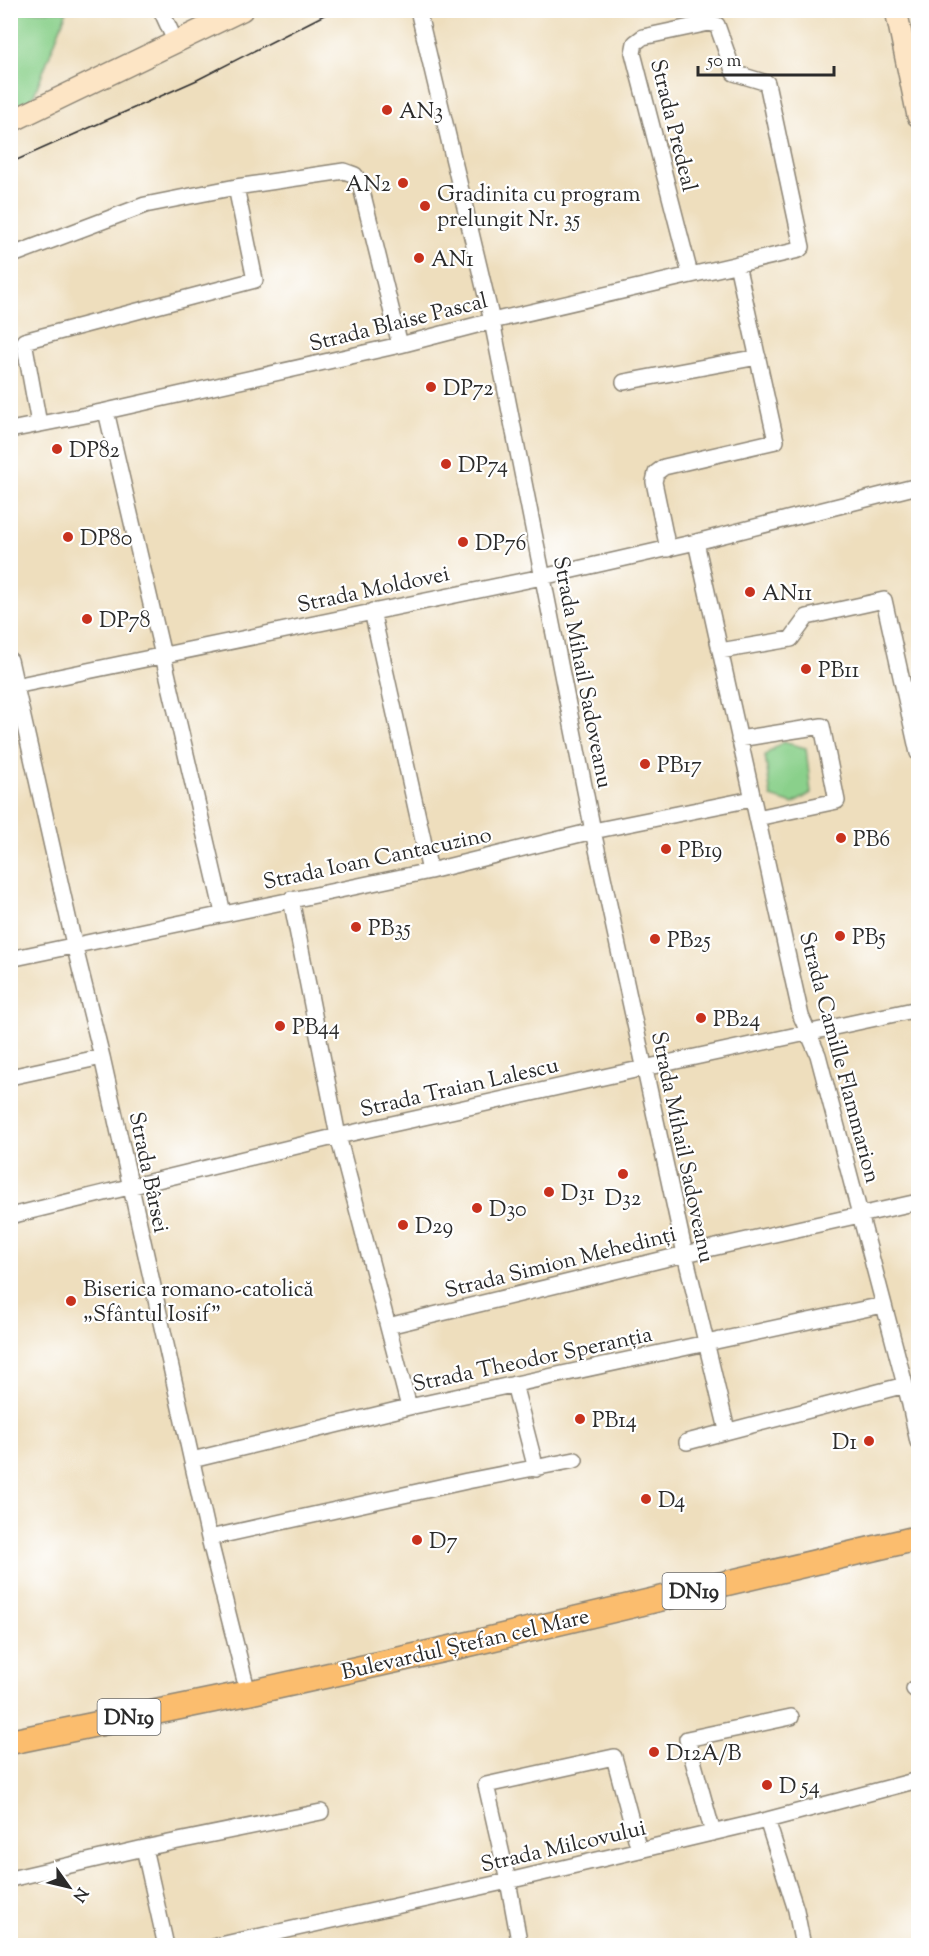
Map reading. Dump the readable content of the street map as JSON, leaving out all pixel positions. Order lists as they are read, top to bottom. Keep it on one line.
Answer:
{"streets":{"main road":["DN19","Bulevardul Ștefan cel Mare"],"street":["Strada Predeal","Strada Blaise Pascal","Strada Moldovei","Strada Mihail Sadoveanu","Strada Ioan Cantacuzino","Strada Camille Flammarion","Strada Traian Lalescu","Strada Bârsei","Strada Simion Mehedinți","Strada Theodor Speranția","Strada Milcovului"]},"crossings":[["Strada Predeal","Strada Blaise Pascal"],["Strada Blaise Pascal","Strada Mihail Sadoveanu"],["Strada Moldovei","Strada Mihail Sadoveanu"],["Strada Moldovei","Strada Camille Flammarion"],["Strada Moldovei","Strada Bârsei"],["Strada Mihail Sadoveanu","Strada Ioan Cantacuzino"],["Strada Mihail Sadoveanu","Strada Traian Lalescu"],["Strada Mihail Sadoveanu","Strada Simion Mehedinți"],["Strada Mihail Sadoveanu","Strada Theodor Speranția"],["Strada Ioan Cantacuzino","Strada Camille Flammarion"],["Strada Ioan Cantacuzino","Strada Bârsei"],["Strada Camille Flammarion","Strada Traian Lalescu"],["Strada Camille Flammarion","Strada Simion Mehedinți"],["Strada Camille Flammarion","Strada Theodor Speranția"],["Strada Traian Lalescu","Strada Bârsei"],["Strada Bârsei","Strada Theodor Speranția"],["Strada Bârsei","Bulevardul Ștefan cel Mare"]],"places":["AN3","AN2","Gradinita cu program prelungit Nr. 35","AN1","DP72","DP82","DP74","DP80","DP76","AN11","DP78","PB11","PB17","PB6","PB19","PB35","PB5","PB25","PB24","PB44","D32","D31","D30","D29","Biserica romano-catolică „Sfântul Iosif”","PB14","D1","D4","D7","D12A/B","D 54"],"scale_bar":"50 m","north":"bottom right"}
